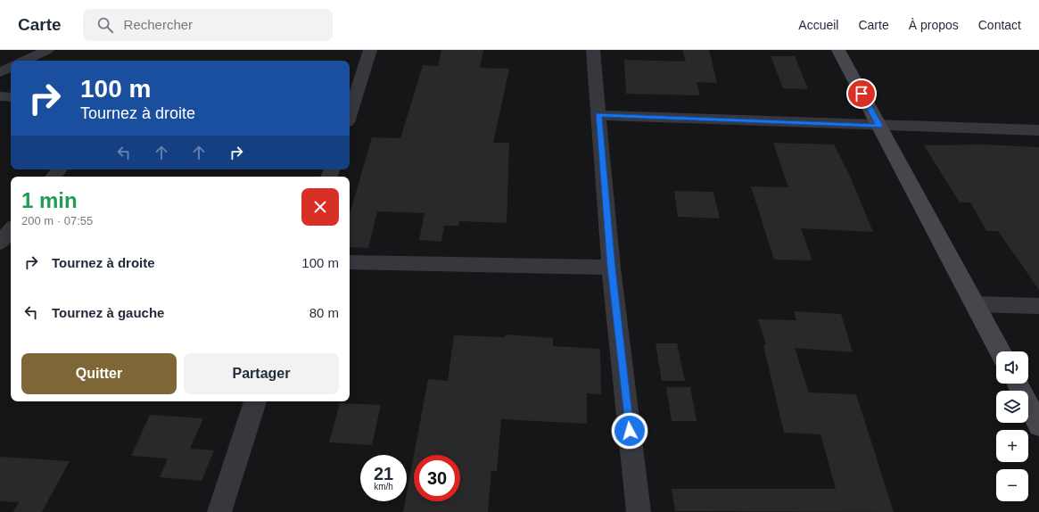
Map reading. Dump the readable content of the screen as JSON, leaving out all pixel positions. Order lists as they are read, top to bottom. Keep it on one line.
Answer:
{"page":{"header":"Carte","search":"Rechercher","nav":["Accueil","Carte","À propos","Contact"],"turn":["100 m","Tournez à droite"],"heading":["1 min","200 m · 07:55"],"list":[{"name":"Tournez à droite","value":"100 m"},{"name":"Tournez à gauche","value":"80 m"}],"buttons":["Quitter","Partager"],"map_buttons":["+","−"],"speed":"21 km/h","limit":"30"}}
